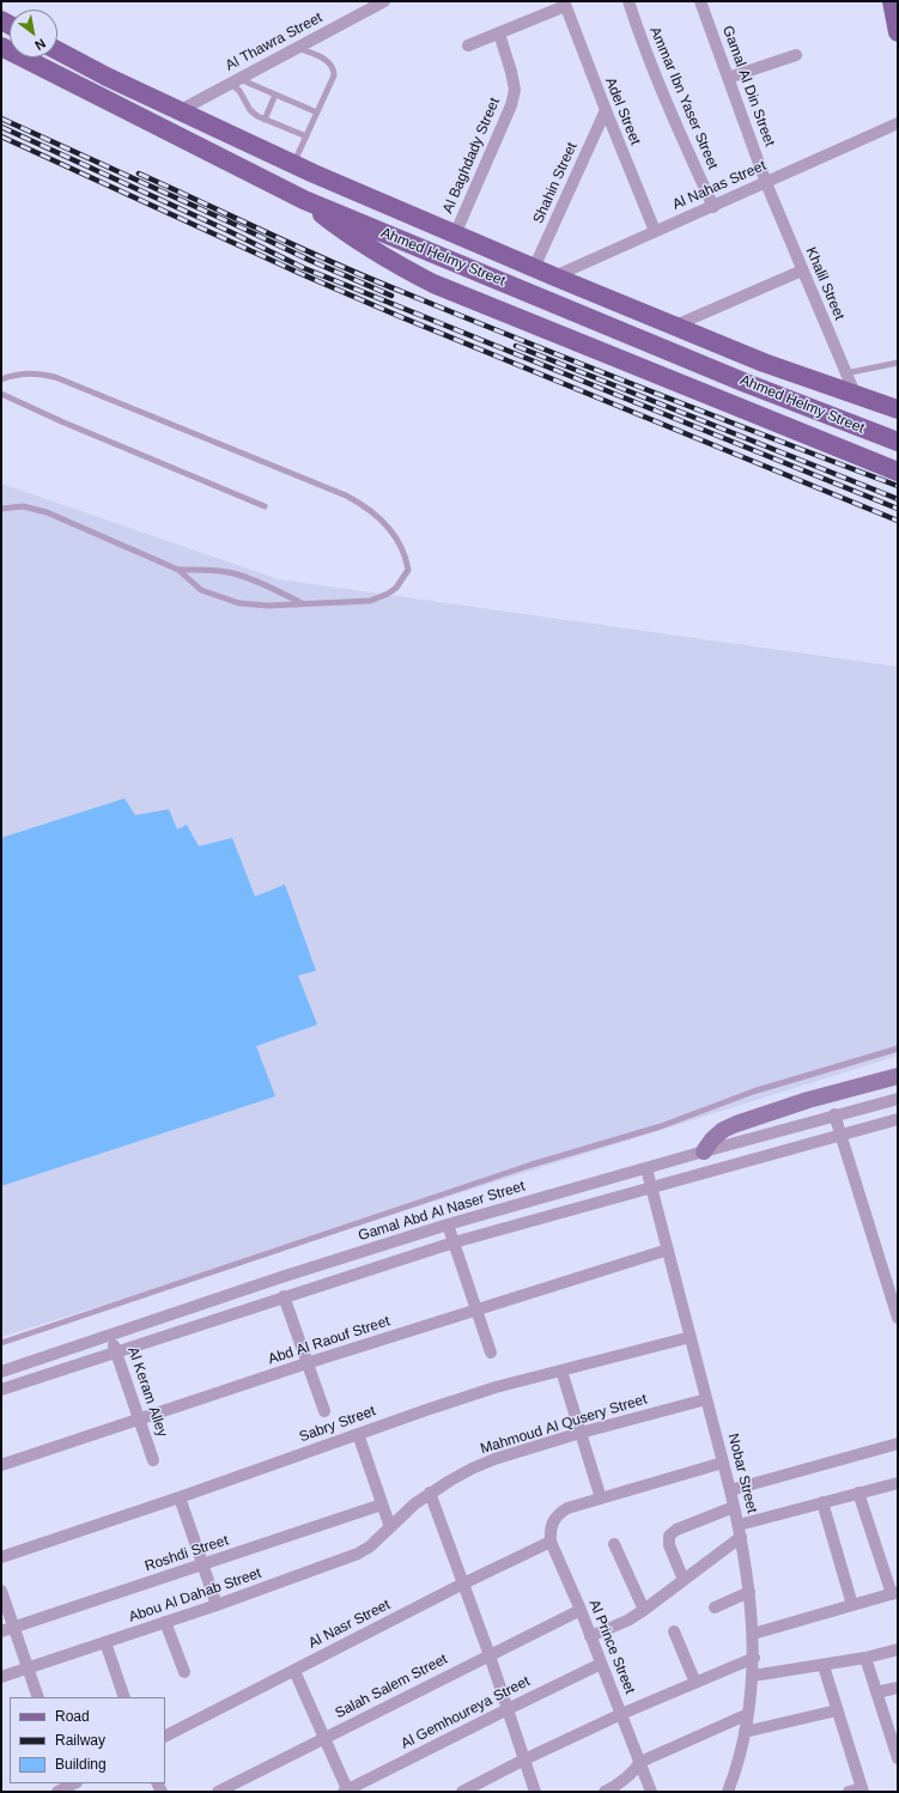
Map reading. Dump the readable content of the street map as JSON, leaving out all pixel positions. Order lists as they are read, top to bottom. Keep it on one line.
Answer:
{"streets":{"main road":["Ahmed Helmy Street"],"street":["Al Thawra Street","Gamal Al Din Street","Ammar Ibn Yaser Street","Adel Street","Al Baghdady Street","Shahin Street","Al Nahas Street","Khalil Street","Gamal Abd Al Naser Street","Abd Al Raouf Street","Al Keram Alley","Sabry Street","Mahmoud Al Qusery Street","Nobar Street","Roshdi Street","Abou Al Dahab Street","Al Nasr Street","Al Prince Street","Salah Salem Street","Al Gemhoureya Street"]},"crossings":[["Al Thawra Street","Ahmed Helmy Street"],["Gamal Al Din Street","Al Nahas Street"],["Gamal Al Din Street","Khalil Street"],["Ammar Ibn Yaser Street","Al Nahas Street"],["Adel Street","Shahin Street"],["Adel Street","Al Nahas Street"],["Al Baghdady Street","Ahmed Helmy Street"],["Shahin Street","Ahmed Helmy Street"],["Al Nahas Street","Ahmed Helmy Street"],["Al Nahas Street","Khalil Street"],["Ahmed Helmy Street","Khalil Street"],["Gamal Abd Al Naser Street","Al Keram Alley"],["Gamal Abd Al Naser Street","Nobar Street"],["Abd Al Raouf Street","Al Keram Alley"],["Abd Al Raouf Street","Nobar Street"],["Sabry Street","Nobar Street"],["Mahmoud Al Qusery Street","Nobar Street"],["Mahmoud Al Qusery Street","Abou Al Dahab Street"],["Al Nasr Street","Al Prince Street"],["Al Prince Street","Salah Salem Street"],["Al Prince Street","Al Gemhoureya Street"]],"legend":["Road","Railway","Building"],"north":"bottom right"}
